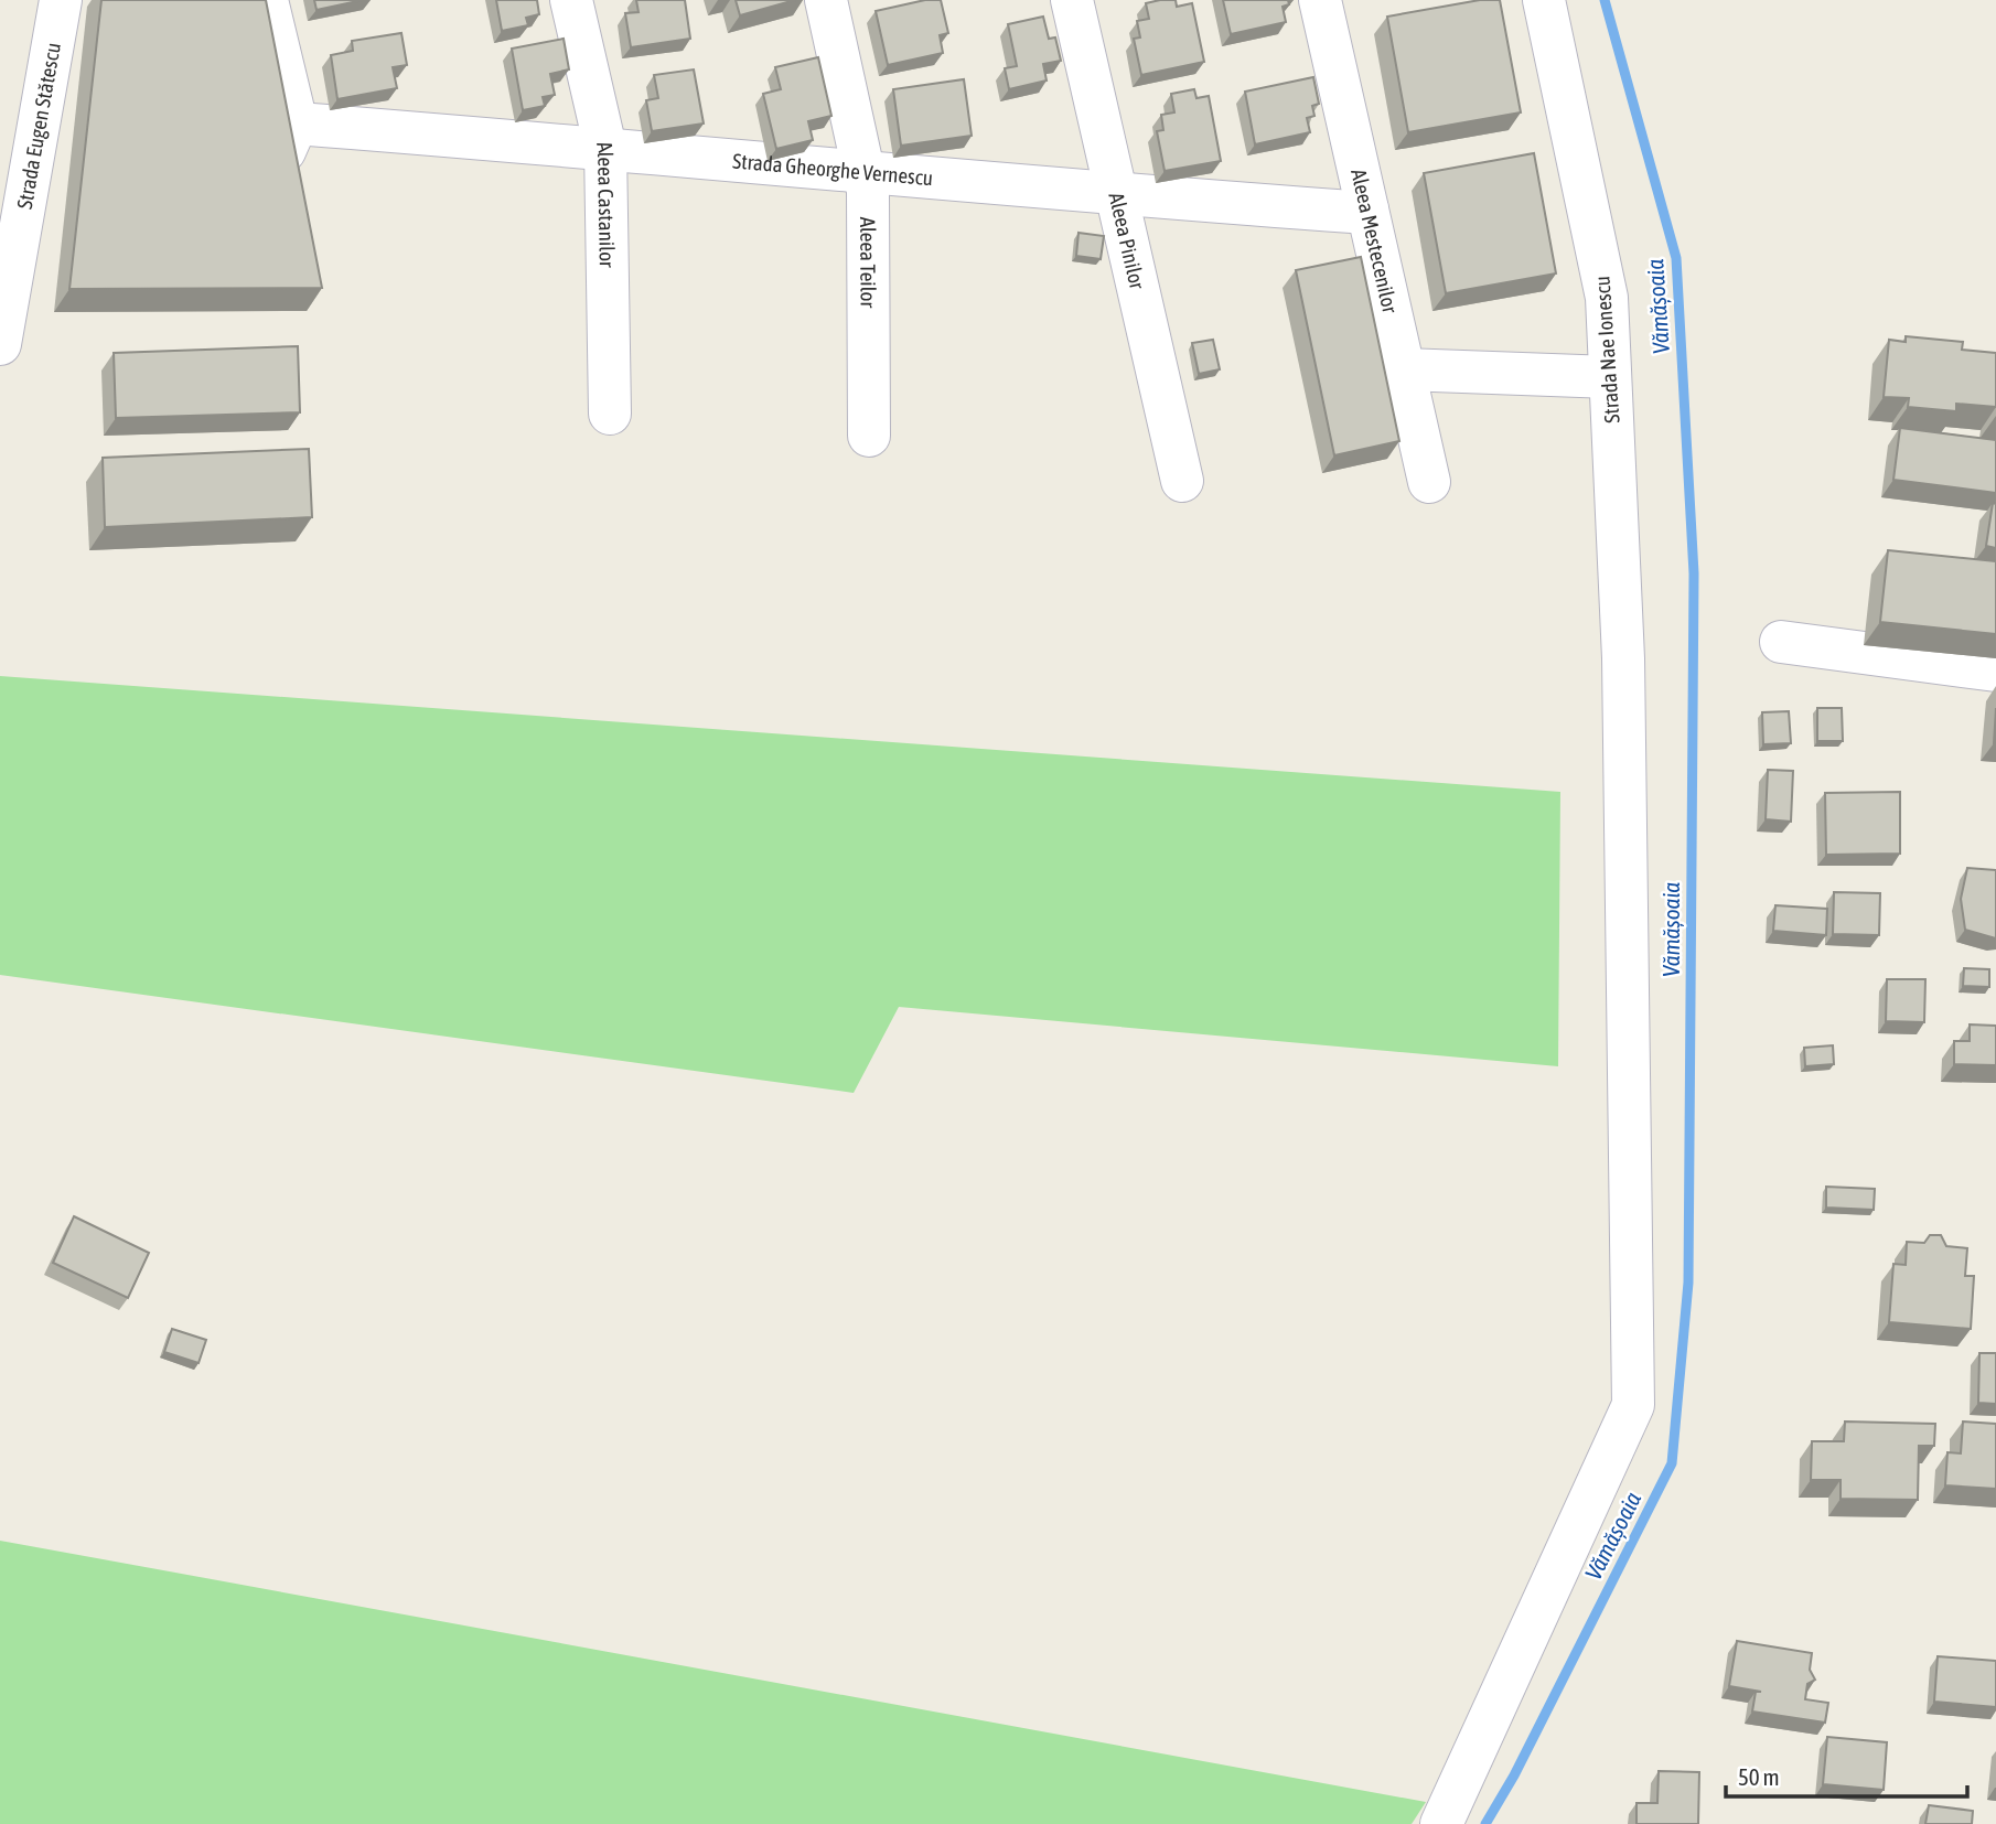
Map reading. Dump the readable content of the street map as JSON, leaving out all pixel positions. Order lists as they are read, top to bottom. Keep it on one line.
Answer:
{"streets":{"street":["Strada Eugen Stătescu","Strada Gheorghe Vernescu","Aleea Castanilor","Aleea Pinilor","Aleea Mestecenilor","Aleea Teilor","Strada Nae Ionescu"]},"crossings":[["Strada Gheorghe Vernescu","Aleea Castanilor"],["Strada Gheorghe Vernescu","Aleea Pinilor"],["Strada Gheorghe Vernescu","Aleea Mestecenilor"],["Strada Gheorghe Vernescu","Aleea Teilor"]],"water":["Vămășoaia"],"scale_bar":"50 m"}
